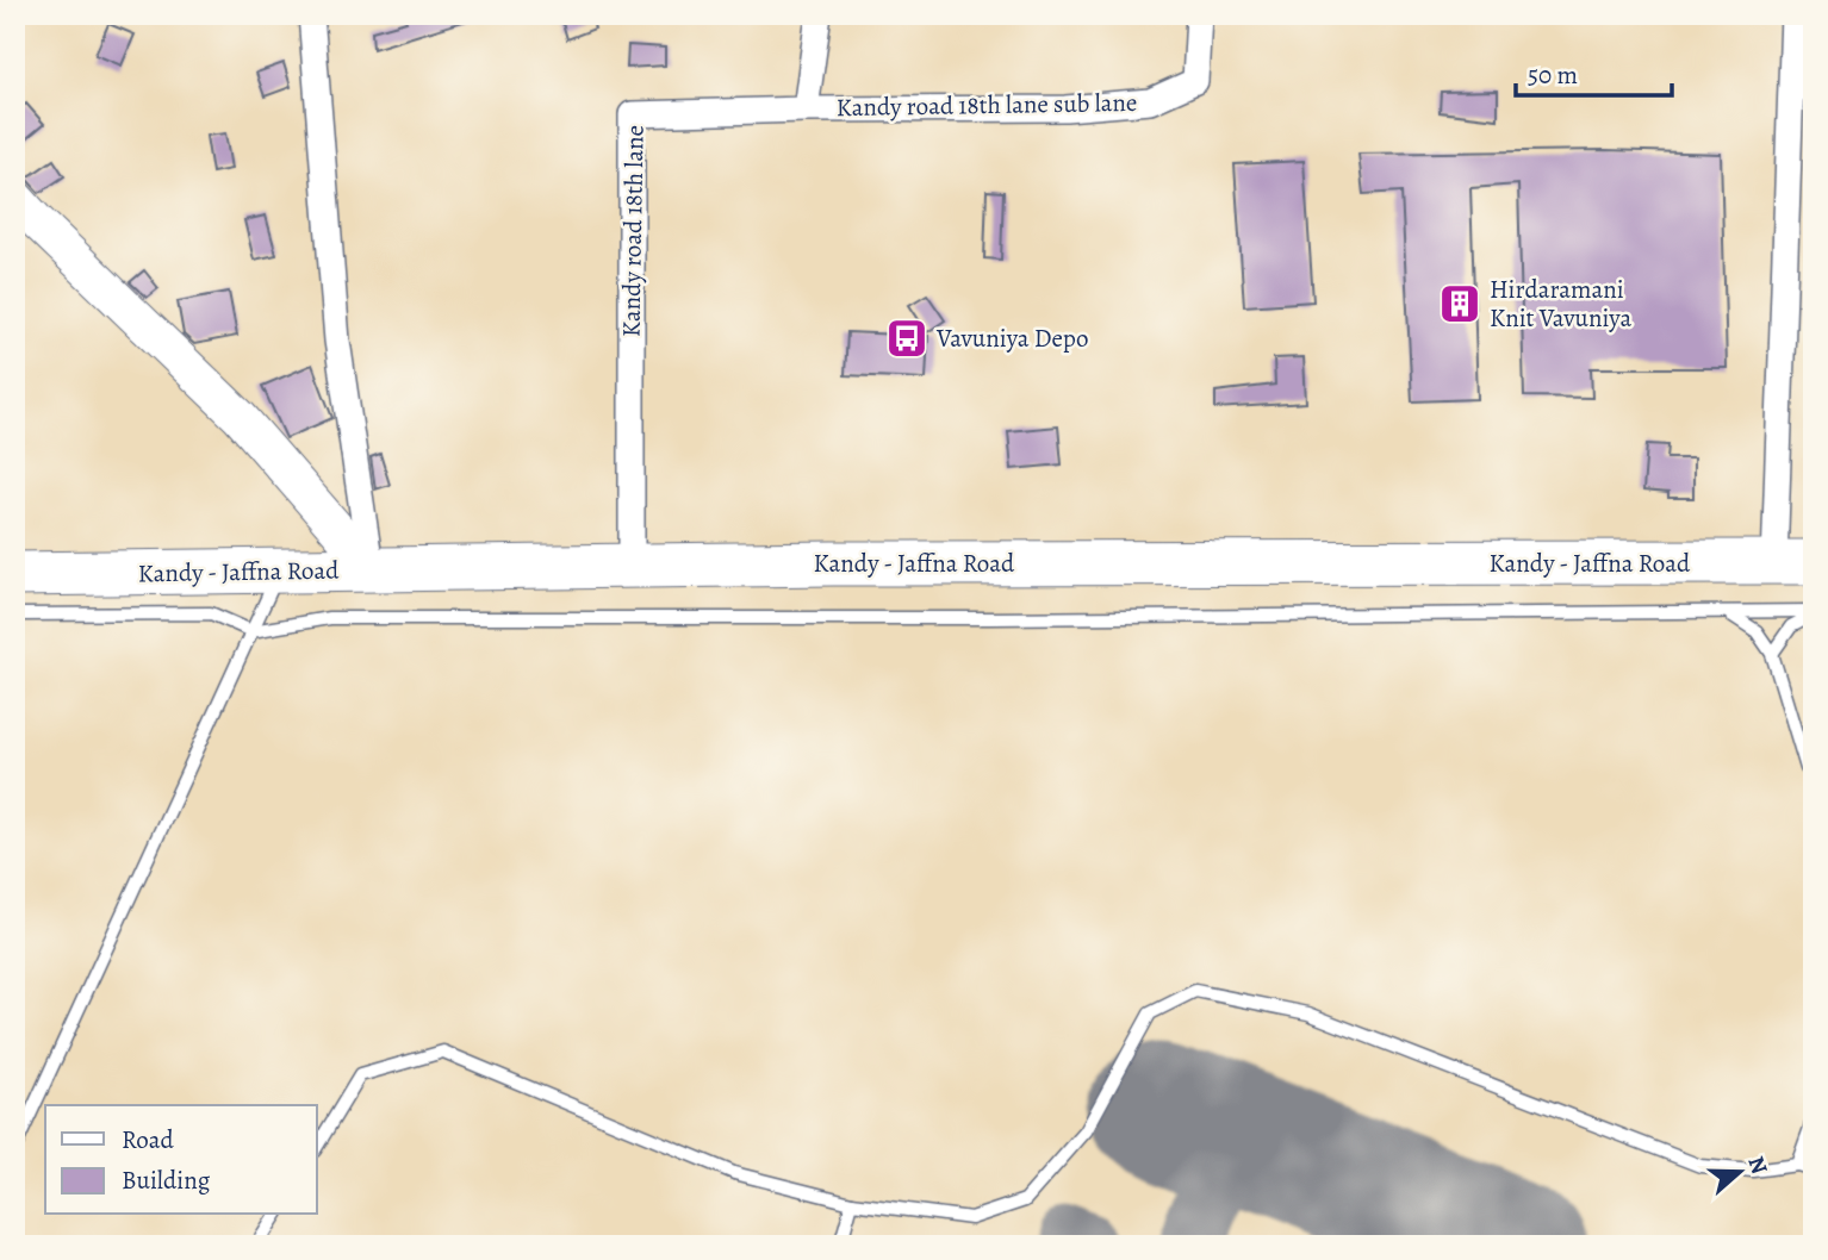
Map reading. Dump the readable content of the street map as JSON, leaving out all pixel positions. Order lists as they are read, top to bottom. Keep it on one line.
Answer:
{"streets":{"highway":["Kandy - Jaffna Road"],"street":["Kandy road 18th lane sub lane","Kandy road 18th lane"]},"crossings":[["Kandy road 18th lane sub lane","Kandy road 18th lane"],["Kandy road 18th lane","Kandy - Jaffna Road"]],"places":{"building":["Hirdaramani Knit Vavuniya"],"bus stop":["Vavuniya Depo"]},"legend":["Road","Building"],"scale_bar":"50 m","north":"right"}
